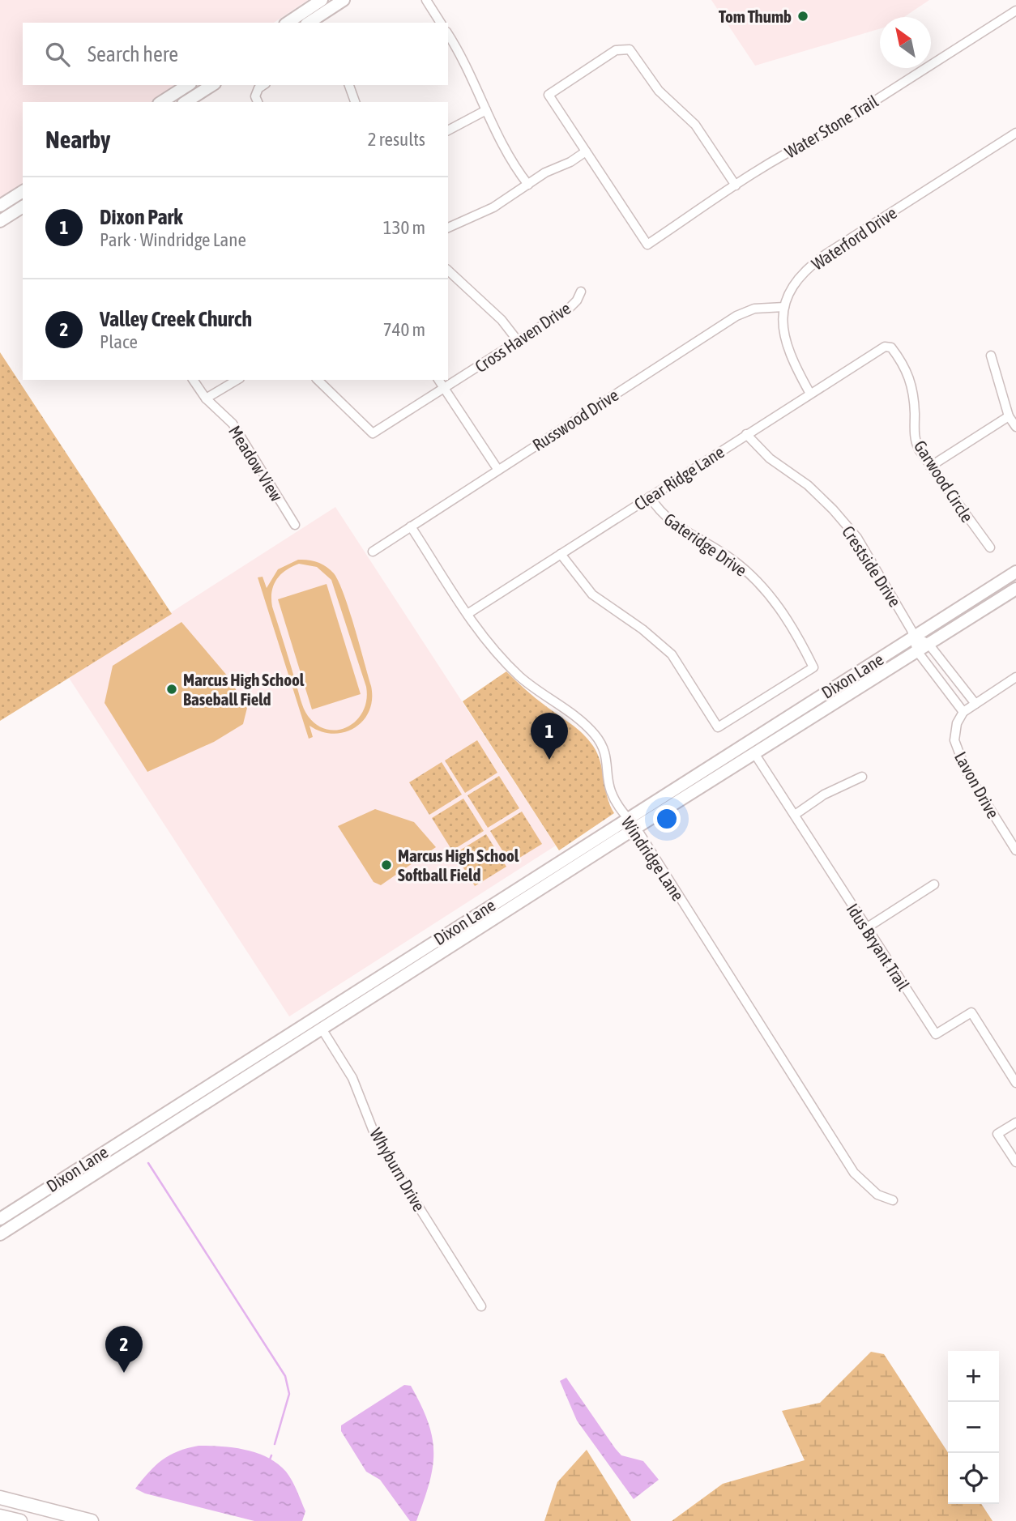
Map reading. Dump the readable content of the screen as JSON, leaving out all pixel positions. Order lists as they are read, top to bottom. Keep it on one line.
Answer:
{"streets":{"main road":["Dixon Lane"],"street":["Water Stone Trail","Waterford Drive","Cross Haven Drive","Russwood Drive","Meadow View","Clear Ridge Lane","Garwood Circle","Gateridge Drive","Crestside Drive","Lavon Drive","Windridge Lane","Idus Bryant Trail","Whyburn Drive"]},"crossings":[["Waterford Drive","Russwood Drive"],["Waterford Drive","Clear Ridge Lane"],["Russwood Drive","Windridge Lane"],["Clear Ridge Lane","Garwood Circle"],["Clear Ridge Lane","Gateridge Drive"],["Clear Ridge Lane","Crestside Drive"],["Clear Ridge Lane","Windridge Lane"],["Crestside Drive","Dixon Lane"],["Dixon Lane","Windridge Lane"],["Dixon Lane","Idus Bryant Trail"],["Dixon Lane","Whyburn Drive"]],"places":["Tom Thumb","Marcus High School Baseball Field","Marcus High School Softball Field"],"north":"top left","page":{"search":"Search here","heading":["Nearby","2 results"],"list":[{"mark":"1","name":"Dixon Park","note":"Park · Windridge Lane","value":"130 m"},{"mark":"2","name":"Valley Creek Church","note":"Place","value":"740 m"}],"pins":["1","2"],"map_buttons":["+","−"]}}
